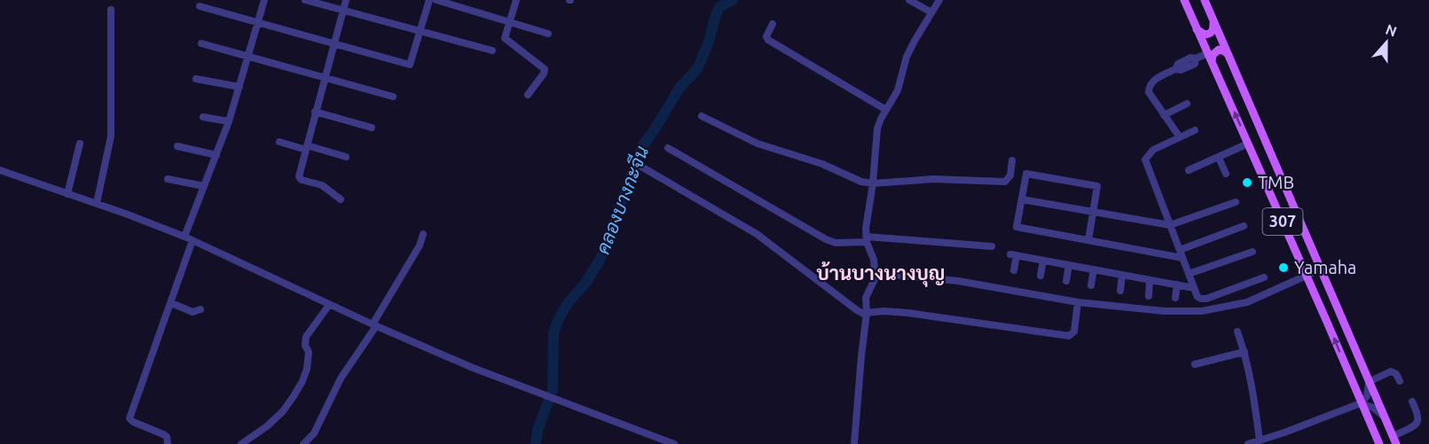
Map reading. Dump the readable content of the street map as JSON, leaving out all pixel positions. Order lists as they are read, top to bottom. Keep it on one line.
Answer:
{"streets":{"main road":["307"]},"districts":["บ้านบางนางบุญ"],"water":["คลองบางกะจีน"],"places":["TMB","Yamaha"],"north":"top"}
